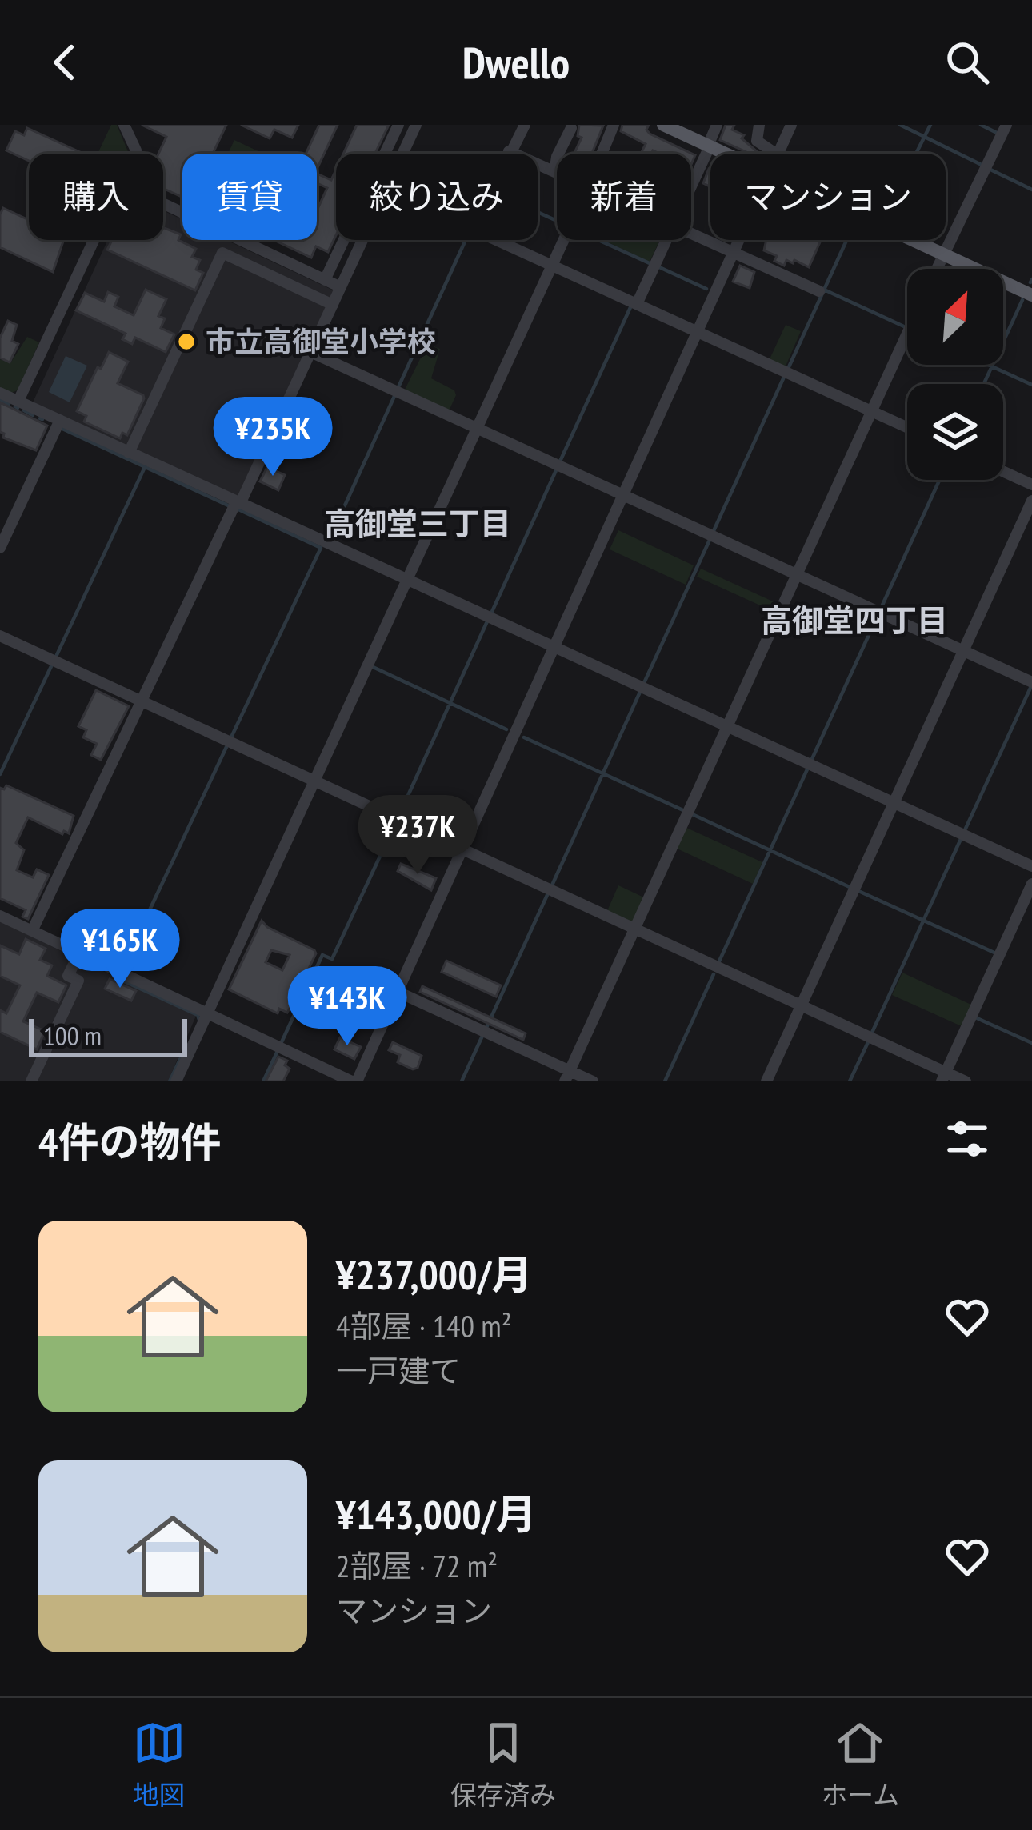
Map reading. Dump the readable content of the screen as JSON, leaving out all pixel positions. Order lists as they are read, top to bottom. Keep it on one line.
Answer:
{"districts":["高御堂三丁目","高御堂四丁目"],"places":["市立高御堂小学校"],"scale_bar":"100 m","north":"top right","page":{"header":"Dwello","chip":["購入","賃貸","絞り込み","新着","マンション"],"price":["¥235K","¥237K","¥165K","¥143K"],"scale":"100 m","heading":"4件の物件","list":[{"name":"¥237,000/月","note":"4部屋 · 140 m² · 一戸建て"},{"name":"¥143,000/月","note":"2部屋 · 72 m² · マンション"}],"tabs":["地図","保存済み","ホーム"]}}
